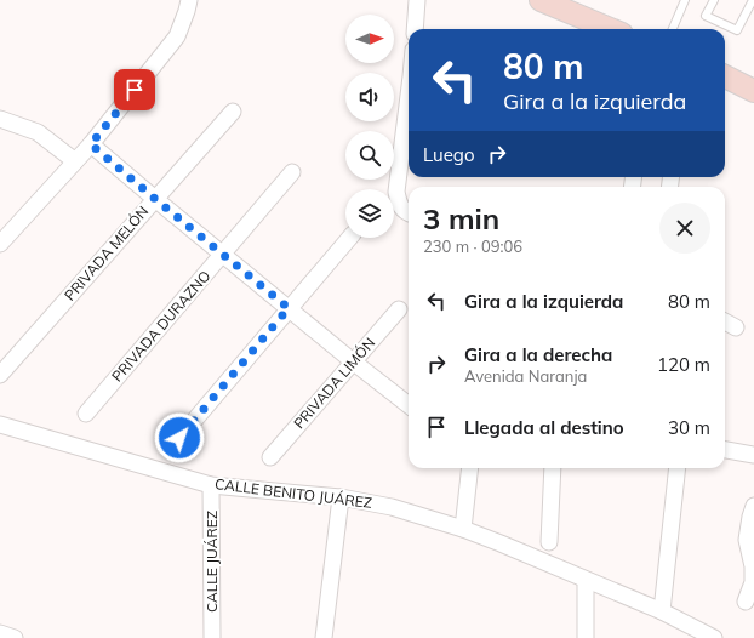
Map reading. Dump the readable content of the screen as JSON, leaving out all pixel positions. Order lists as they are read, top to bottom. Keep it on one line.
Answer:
{"streets":{"street":["PRIVADA MELÓN","PRIVADA DURAZNO","PRIVADA LIMÓN","CALLE BENITO JUÁREZ","CALLE JUÁREZ"]},"crossings":[["CALLE BENITO JUÁREZ","CALLE JUÁREZ"]],"north":"right","page":{"turn":["80 m","Gira a la izquierda"],"then":"Luego","heading":["3 min","230 m · 09:06"],"list":[{"name":"Gira a la izquierda","value":"80 m"},{"name":"Gira a la derecha","note":"Avenida Naranja","value":"120 m"},{"name":"Llegada al destino","value":"30 m"}]}}
